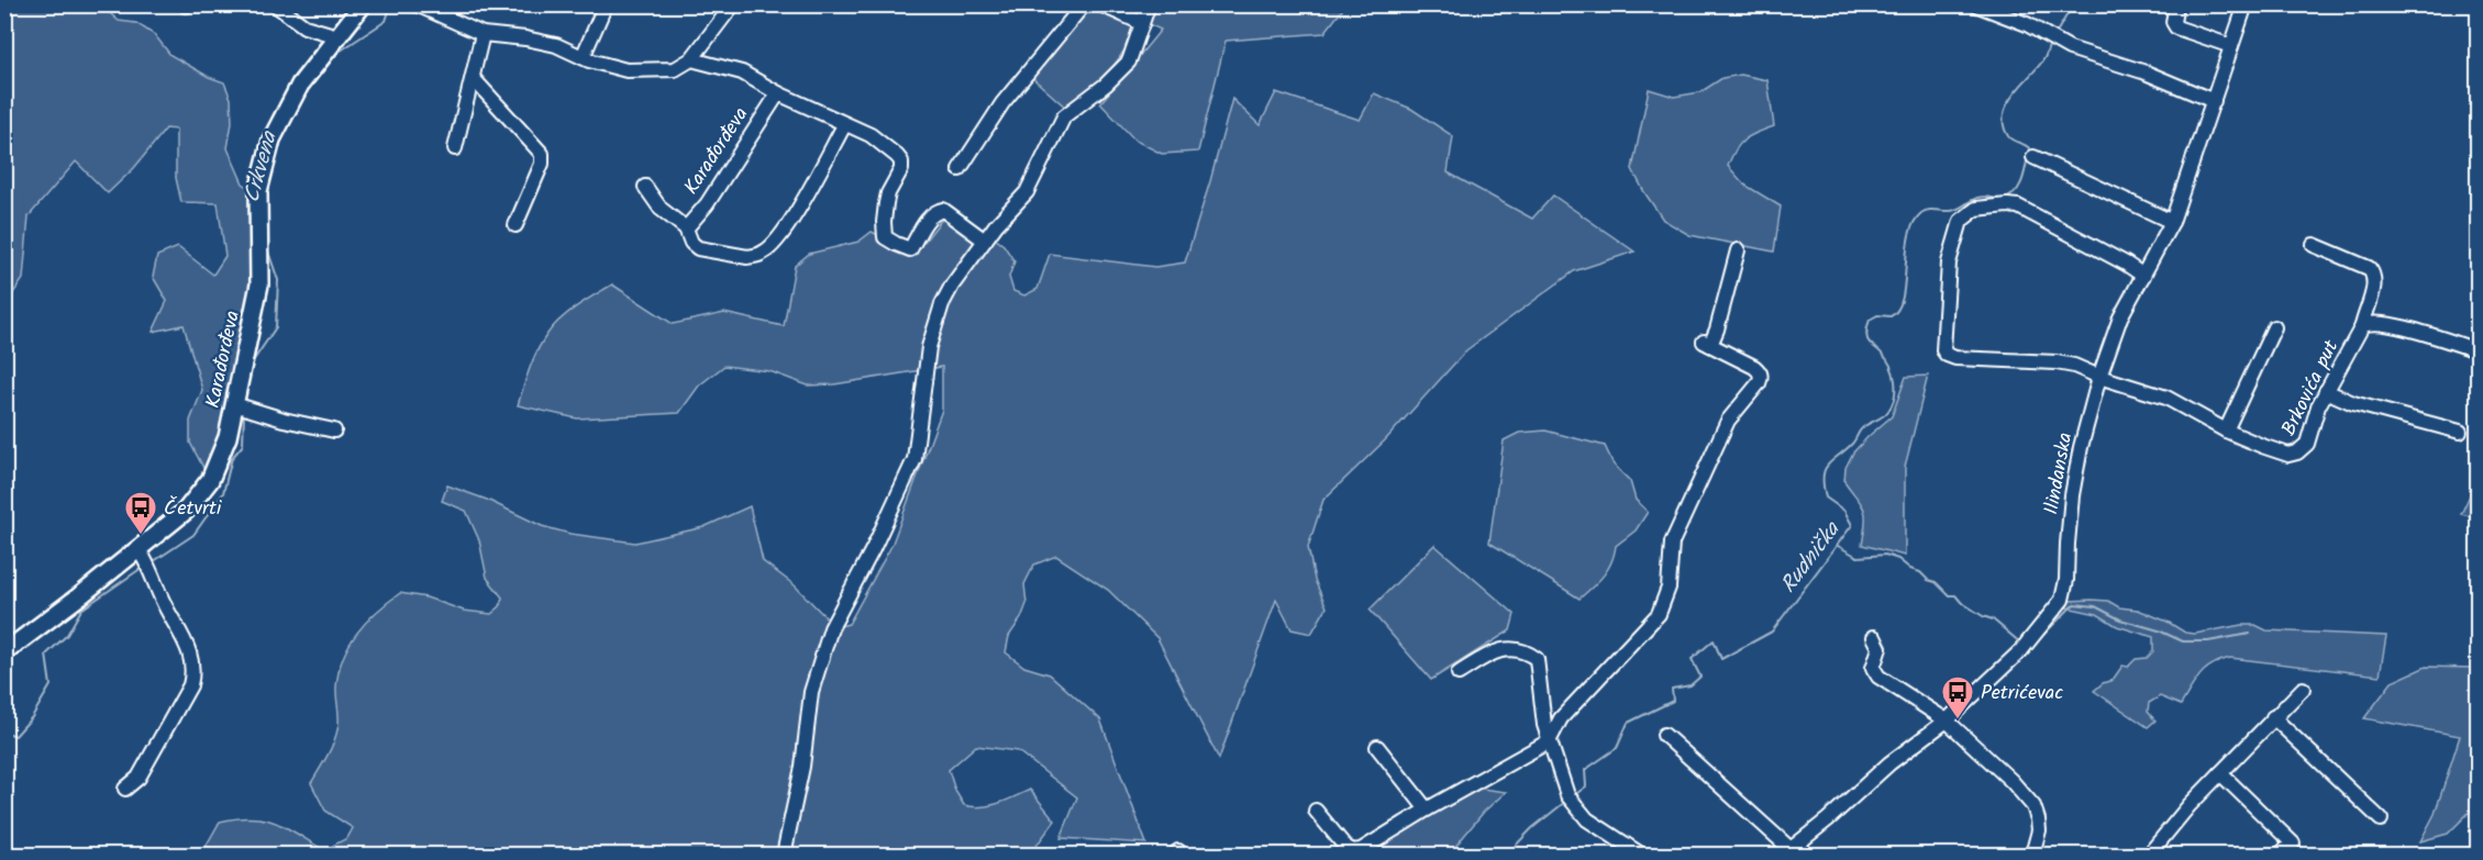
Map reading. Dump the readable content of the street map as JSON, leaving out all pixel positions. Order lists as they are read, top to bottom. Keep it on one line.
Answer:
{"streets":{"main road":["Karađorđeva"],"street":["Brkovića put","Ilindanska"]},"crossings":[["Brkovića put","Ilindanska"]],"water":["Crkvena","Rudnička"],"places":{"bus stop":["Četvrti","Petrićevac"]}}
